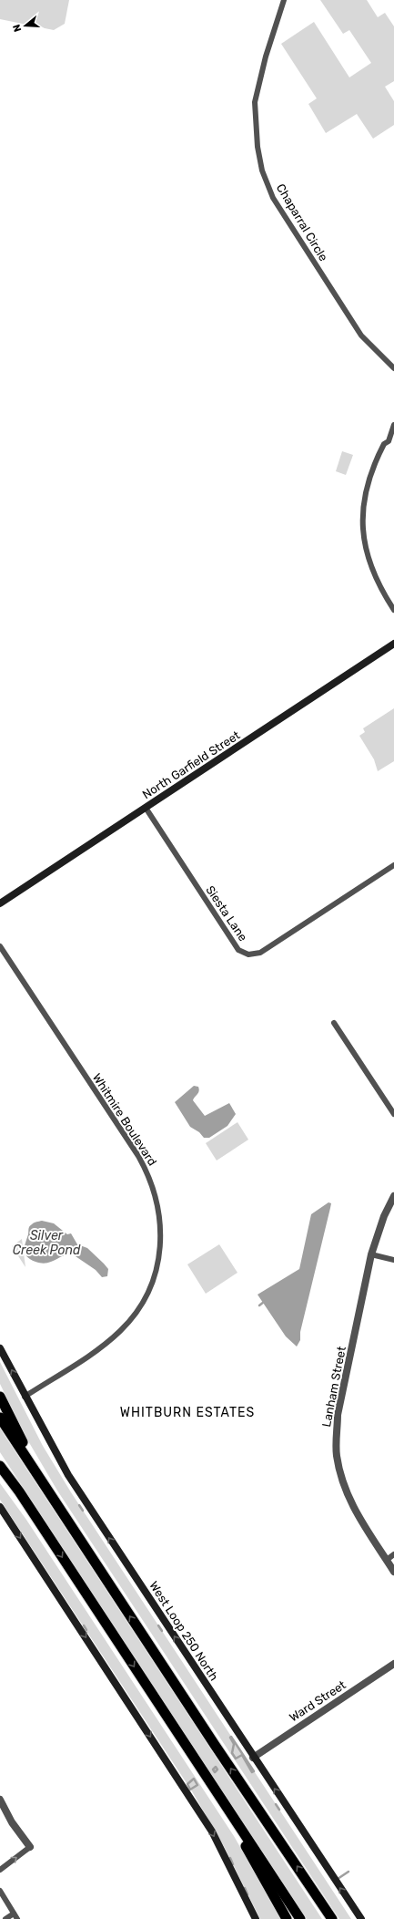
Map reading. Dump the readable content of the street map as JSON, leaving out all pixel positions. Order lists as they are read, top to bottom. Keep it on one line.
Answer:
{"streets":{"main road":["North Garfield Street","West Loop 250 North"],"street":["Chaparral Circle","Siesta Lane","Whitmire Boulevard","Lanham Street","Ward Street"]},"crossings":[["North Garfield Street","Siesta Lane"],["Whitmire Boulevard","West Loop 250 North"],["West Loop 250 North","Ward Street"]],"one_way":["West Loop 250 North"],"districts":["WHITBURN ESTATES"],"water":["Silver Creek Pond"],"north":"left"}
